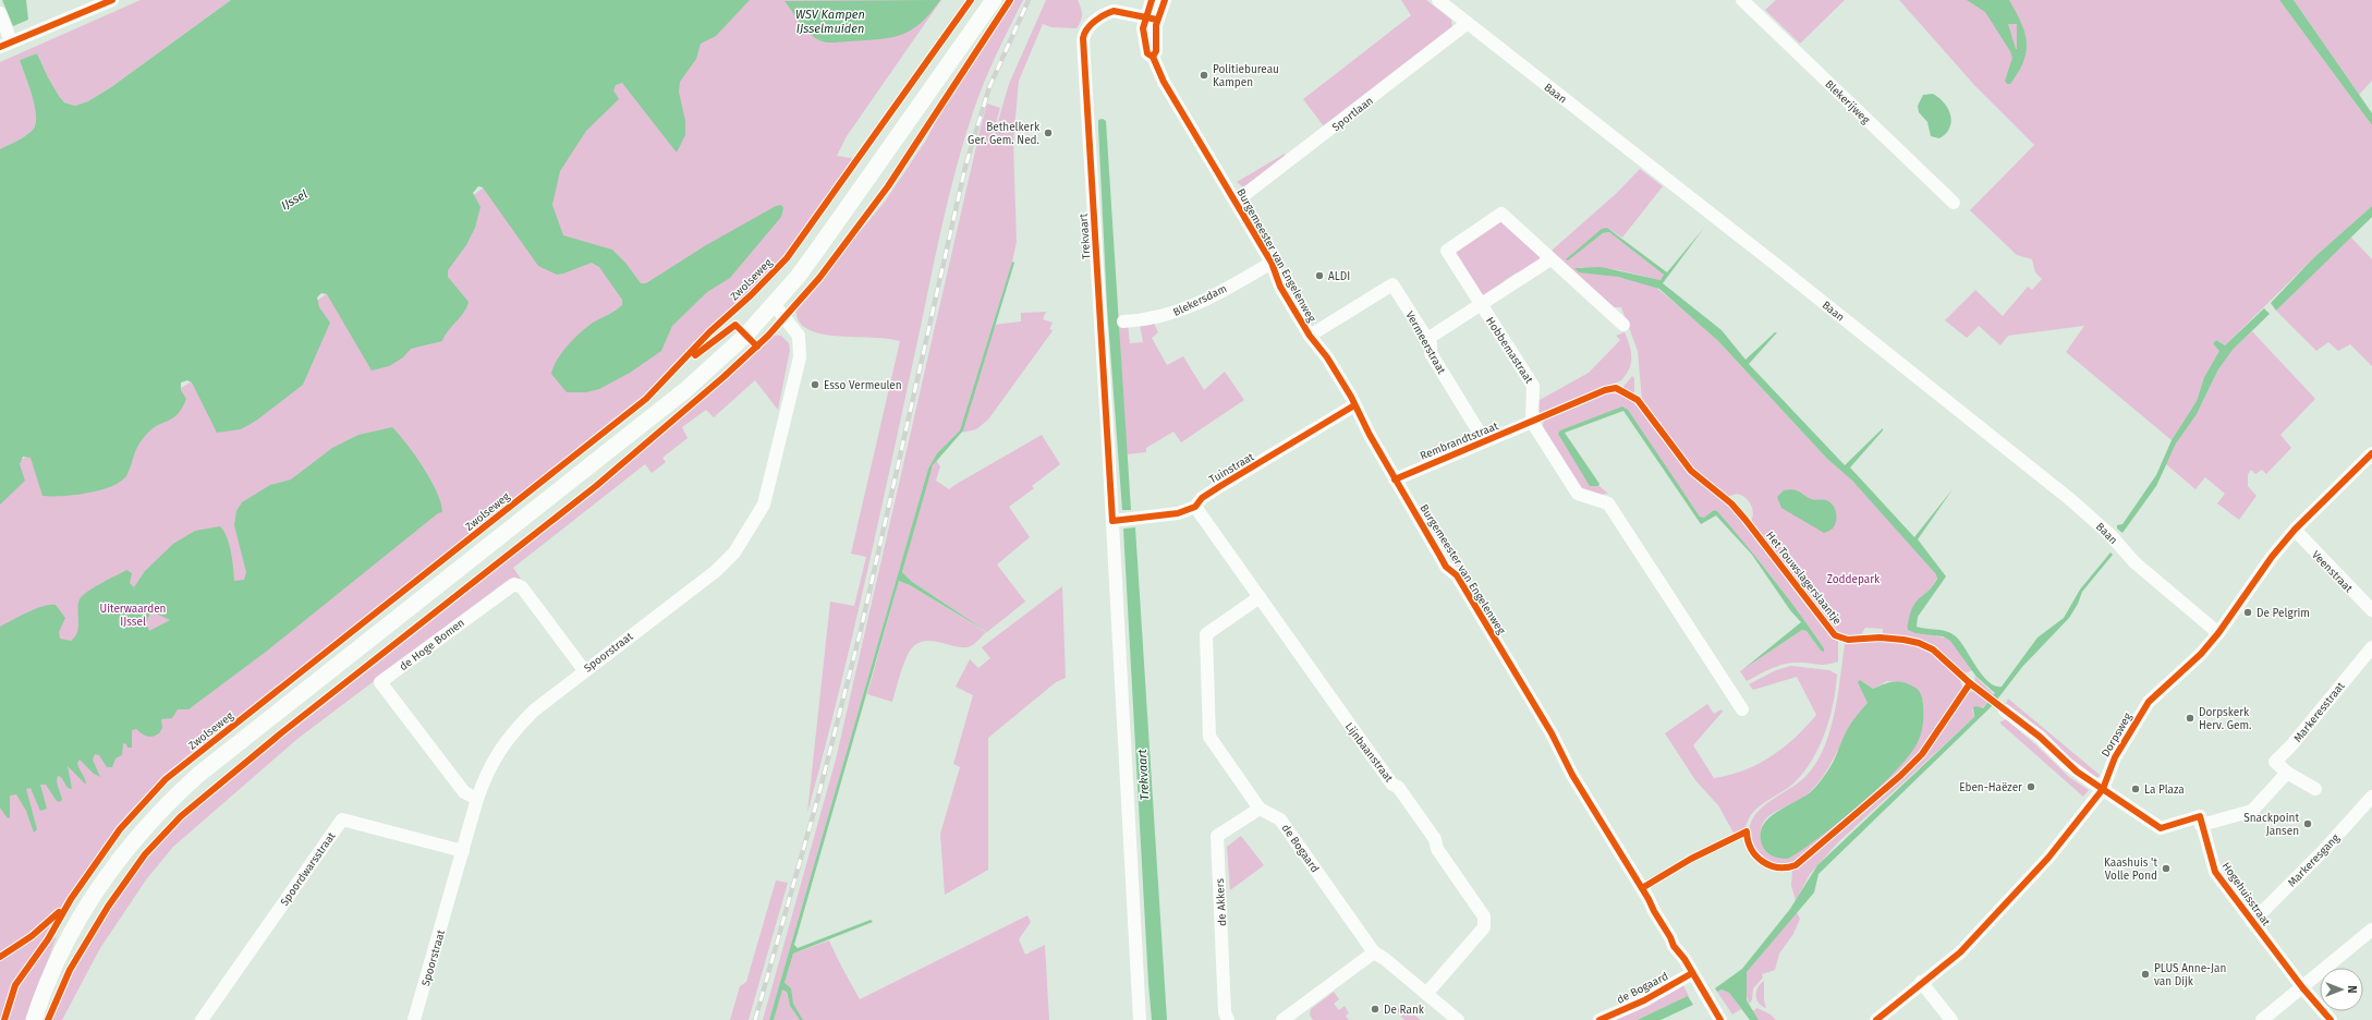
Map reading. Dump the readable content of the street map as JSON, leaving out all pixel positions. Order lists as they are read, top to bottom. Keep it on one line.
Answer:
{"streets":{"street":["Baan","Blekerijweg","Sportlaan","Trekvaart","Burgemeester van Engelenweg","Blekersdam","Vermeerstraat","Hobbemastraat","Rembrandtstraat","Tuinstraat","Veenstraat","de Hoge Bomen","Spoorstraat","Markeresstraat","Dorpsweg","Lijnbaanstraat","de Bogaard","Markeresgang","Spoordwarsstraat","Hogehuisstraat","de Akkers"],"cycle path":["Zwolseweg","Het Touwslagerslaantje"]},"crossings":[["Baan","Sportlaan"],["Baan","Dorpsweg"],["Sportlaan","Burgemeester van Engelenweg"],["Trekvaart","Burgemeester van Engelenweg"],["Trekvaart","Tuinstraat"],["Burgemeester van Engelenweg","Blekersdam"],["Burgemeester van Engelenweg","Vermeerstraat"],["Burgemeester van Engelenweg","Rembrandtstraat"],["Burgemeester van Engelenweg","Tuinstraat"],["Burgemeester van Engelenweg","de Bogaard"],["Vermeerstraat","Hobbemastraat"],["Vermeerstraat","Rembrandtstraat"],["Hobbemastraat","Rembrandtstraat"],["Tuinstraat","Lijnbaanstraat"],["Veenstraat","Dorpsweg"],["de Hoge Bomen","Spoorstraat"],["Spoorstraat","Spoordwarsstraat"],["Lijnbaanstraat","de Bogaard"],["de Bogaard","de Akkers"],["Markeresgang","Hogehuisstraat"]],"water":["WSV Kampen IJsselmuiden","IJssel","Trekvaart"],"parks":["Zoddepark","Uiterwaarden IJssel"],"places":["Politiebureau Kampen","Bethelkerk Ger. Gem. Ned.","ALDI","Esso Vermeulen","De Pelgrim","Dorpskerk Herv. Gem.","Eben-Haëzer","La Plaza","Snackpoint Jansen","Kaashuis 't Volle Pond","PLUS Anne-Jan van Dijk","De Rank"],"north":"right"}
